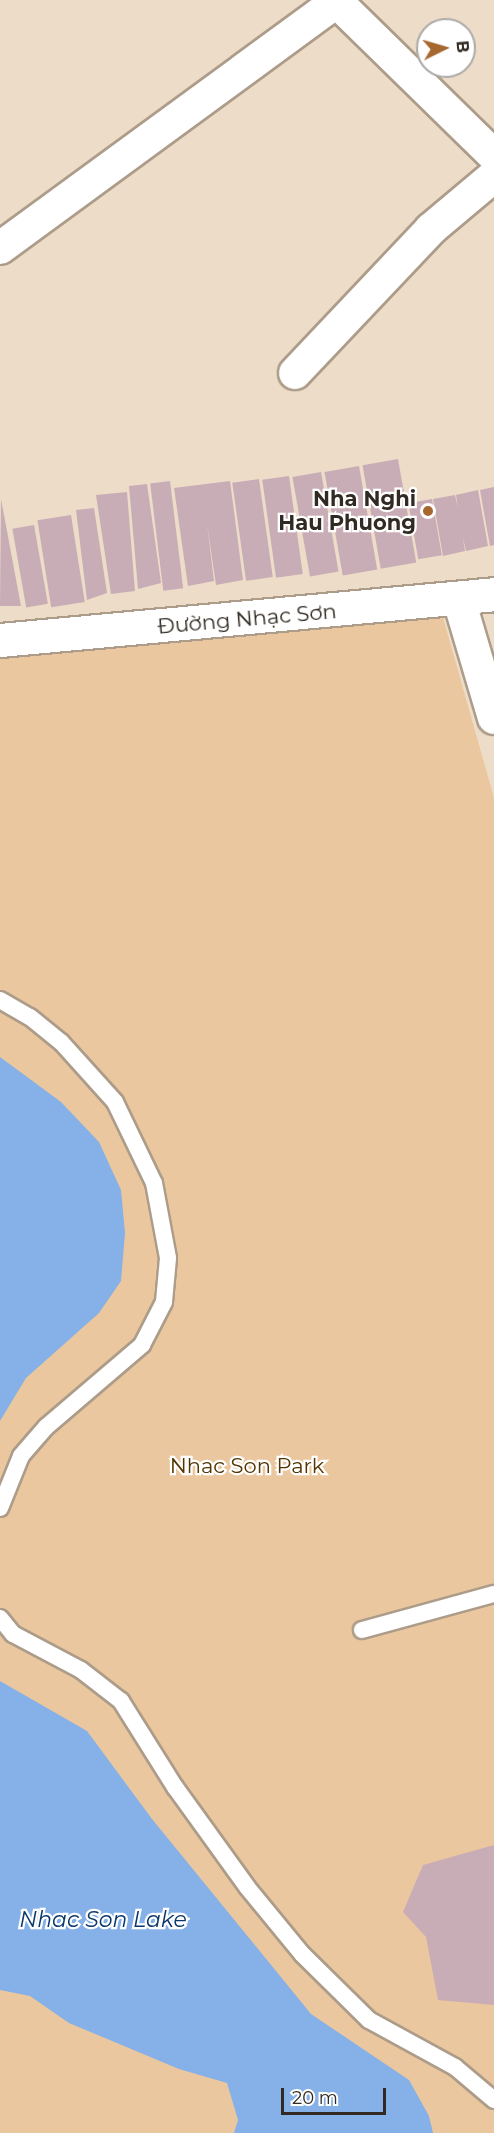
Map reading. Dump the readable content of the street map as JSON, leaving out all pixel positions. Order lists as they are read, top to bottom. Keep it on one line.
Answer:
{"streets":{"main road":["Đường Nhạc Sơn"]},"water":["Nhac Son Lake"],"parks":["Nhac Son Park"],"places":["Nha Nghi Hau Phuong"],"scale_bar":"20 m","north":"right"}
